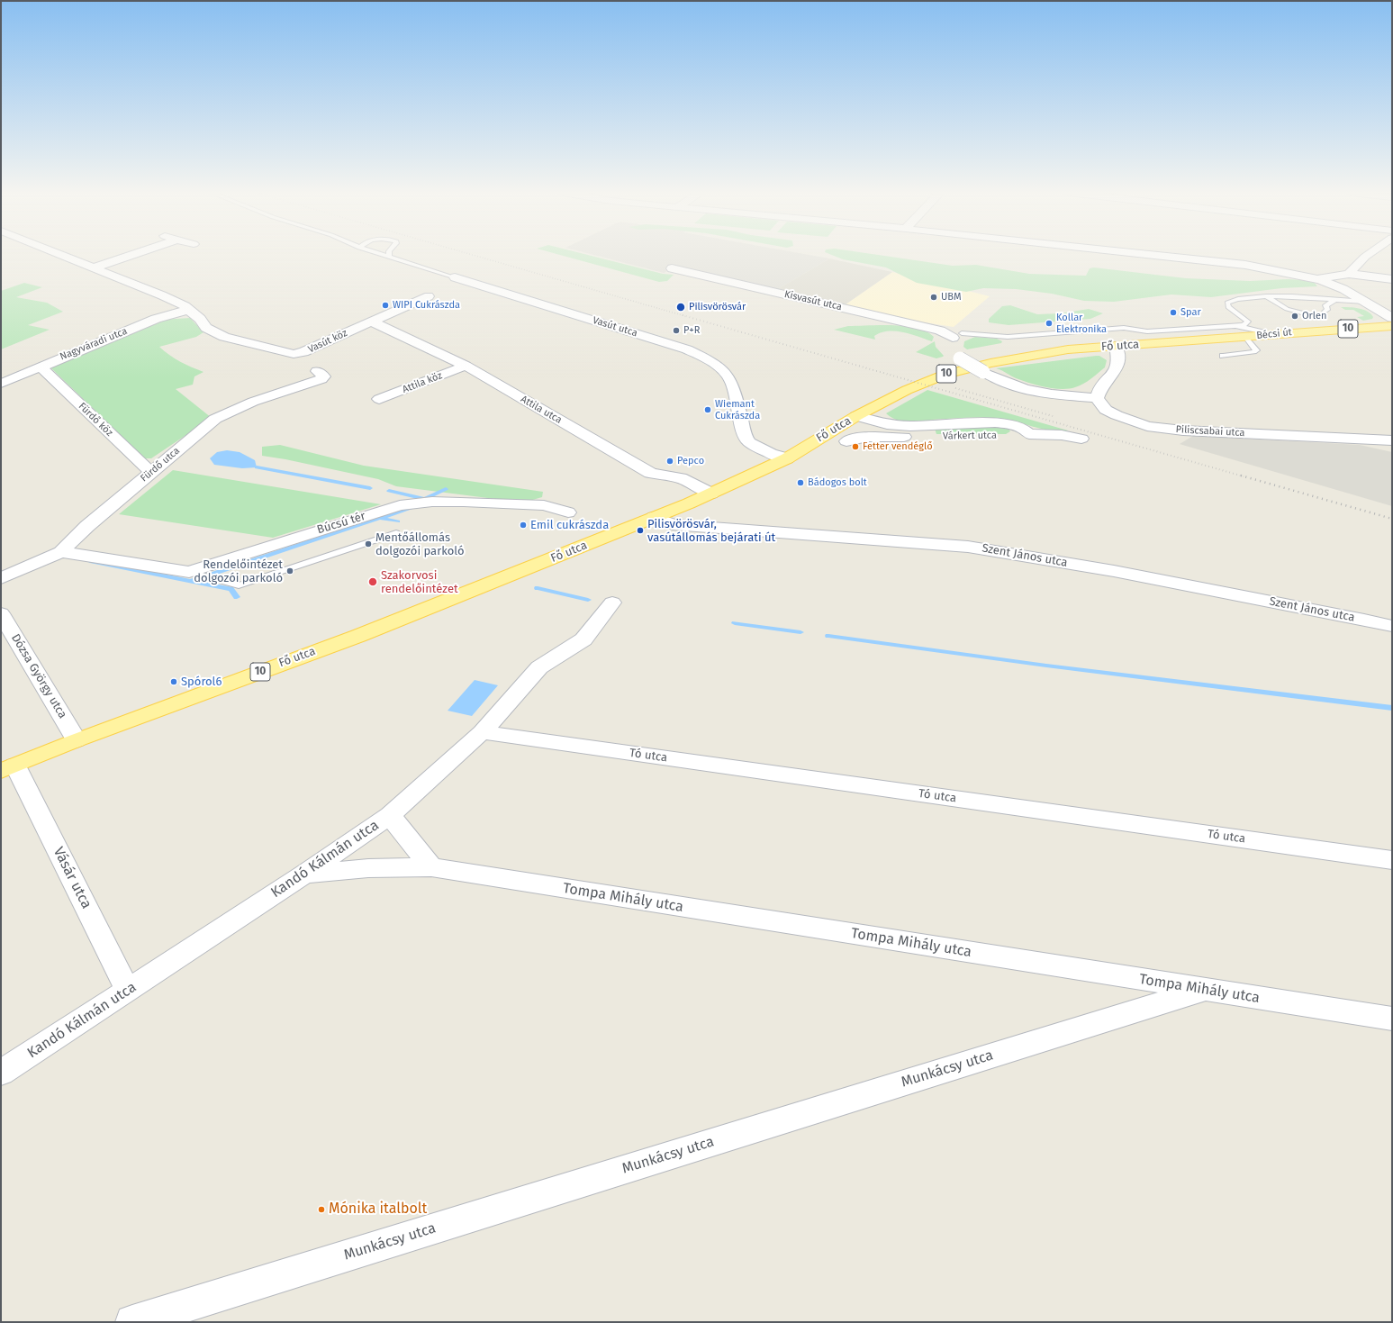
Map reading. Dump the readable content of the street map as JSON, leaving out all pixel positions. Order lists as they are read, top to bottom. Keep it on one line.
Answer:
{"streets":{"main road":["10","Bécsi út","Fő utca"],"street":["Kisvasút utca","Vasút utca","Vasút köz","Nagyváradi utca","Attila köz","Attila utca","Fürdő köz","Piliscsabai utca","Várkert utca","Fürdő utca","Búcsú tér","Szent János utca","Dózsa György utca","Tó utca","Kandó Kálmán utca","Vásár utca","Tompa Mihály utca","Munkácsy utca"]},"crossings":[["Vasút utca","Fő utca"],["Bécsi út","Fő utca"],["Vasút köz","Nagyváradi utca"],["Vasút köz","Attila utca"],["Nagyváradi utca","Fürdő köz"],["Fő utca","Attila utca"],["Fő utca","Várkert utca"],["Fő utca","Szent János utca"],["Fő utca","Dózsa György utca"],["Fő utca","Vásár utca"],["Attila köz","Attila utca"],["Fürdő köz","Fürdő utca"],["Fürdő utca","Búcsú tér"],["Tó utca","Kandó Kálmán utca"],["Kandó Kálmán utca","Vásár utca"],["Kandó Kálmán utca","Tompa Mihály utca"],["Tompa Mihály utca","Munkácsy utca"]],"places":["UBM","WIPI Cukrászda","Pilisvörösvár","Spar","Orlen","Kollar Elektronika","P+R","Wiemant Cukrászda","Fetter vendéglő","Pepco","Bádogos bolt","Emil cukrászda","Pilisvörösvár, vasútállomás bejárati út","Mentőállomás dolgozói parkoló","Rendelőintézet dolgozói parkoló","Szakorvosi rendelőintézet","Spórol6","Mónika italbolt"]}
